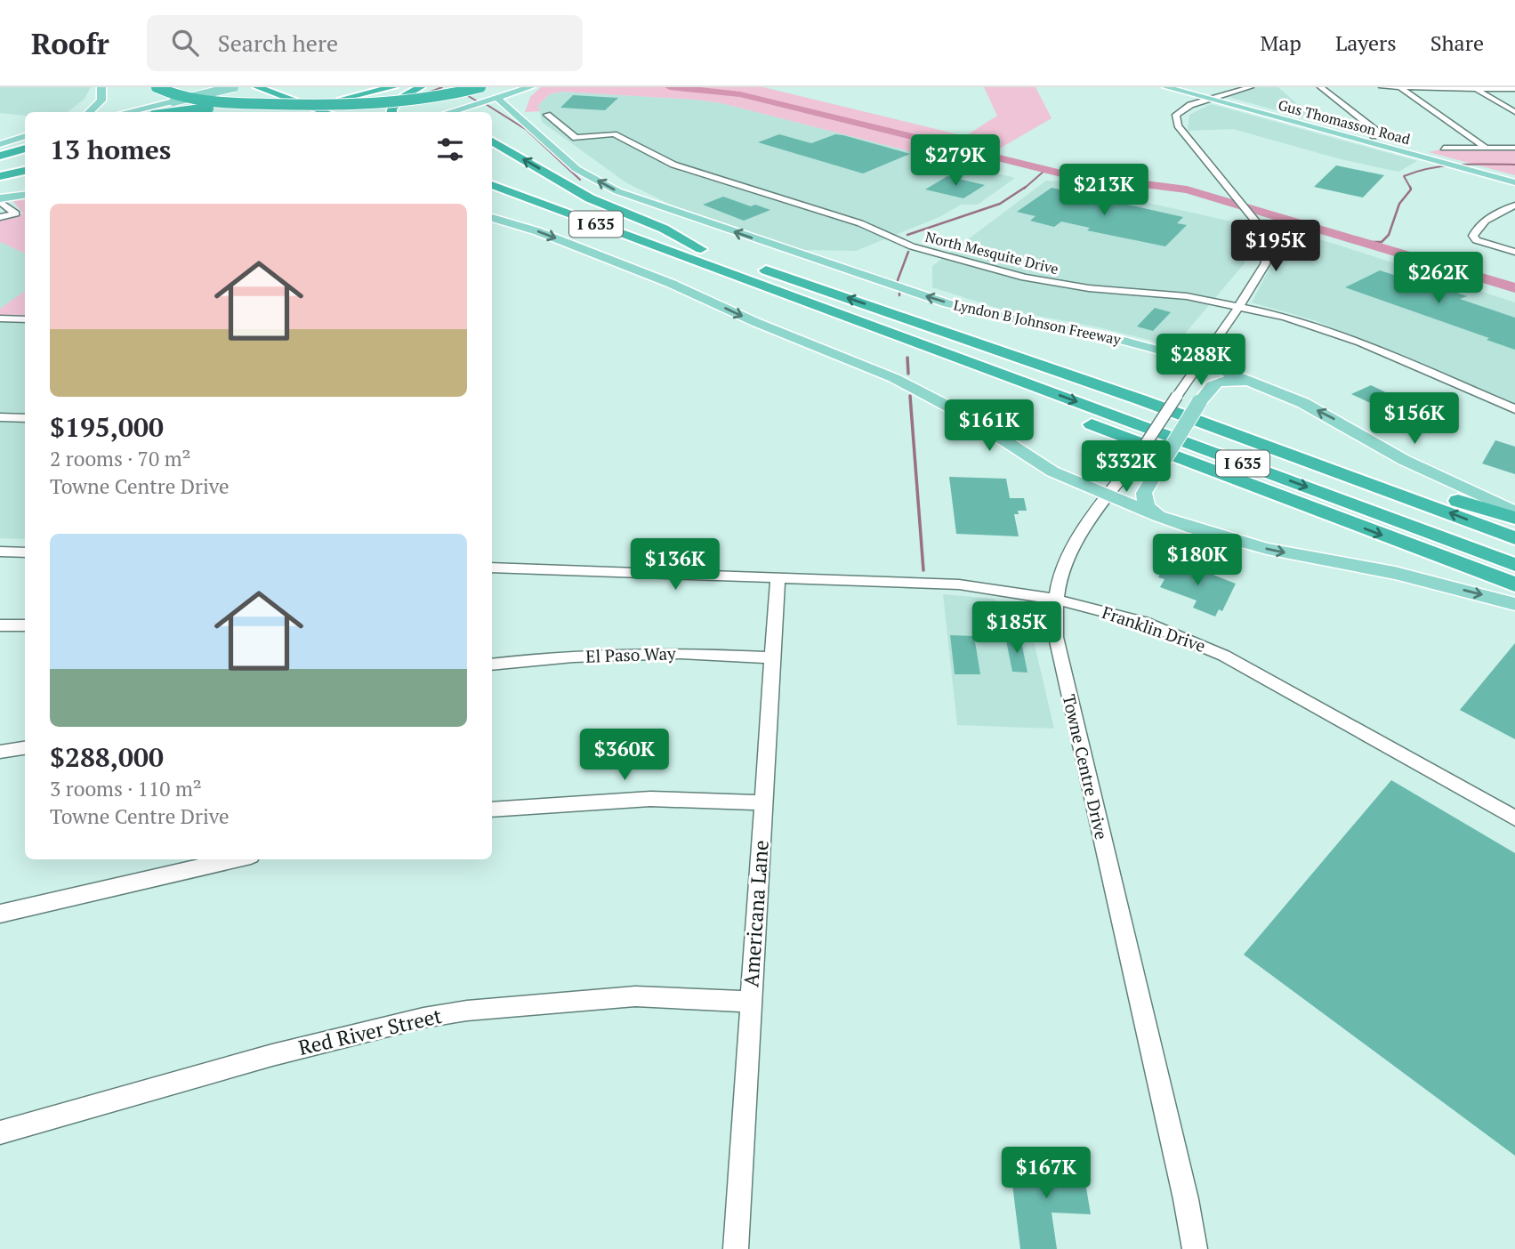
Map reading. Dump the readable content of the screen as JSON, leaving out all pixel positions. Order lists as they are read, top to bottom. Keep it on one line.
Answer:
{"streets":{"highway":["I 635","Lyndon B Johnson Freeway"],"main road":["Gus Thomasson Road"],"street":["North Mesquite Drive","Franklin Drive","El Paso Way","Towne Centre Drive","Americana Lane","Red River Street"]},"crossings":[["North Mesquite Drive","Towne Centre Drive"],["Lyndon B Johnson Freeway","Towne Centre Drive"],["Franklin Drive","Towne Centre Drive"],["Franklin Drive","Americana Lane"],["El Paso Way","Americana Lane"],["Americana Lane","Red River Street"]],"page":{"header":"Roofr","search":"Search here","nav":["Map","Layers","Share"],"heading":"13 homes","price":["$279K","$213K","$195K","$262K","$288K","$156K","$161K","$332K","$180K","$136K","$185K","$360K","$167K"],"list":[{"name":"$195,000","note":"2 rooms · 70 m² · Towne Centre Drive"},{"name":"$288,000","note":"3 rooms · 110 m² · Towne Centre Drive"}]}}
